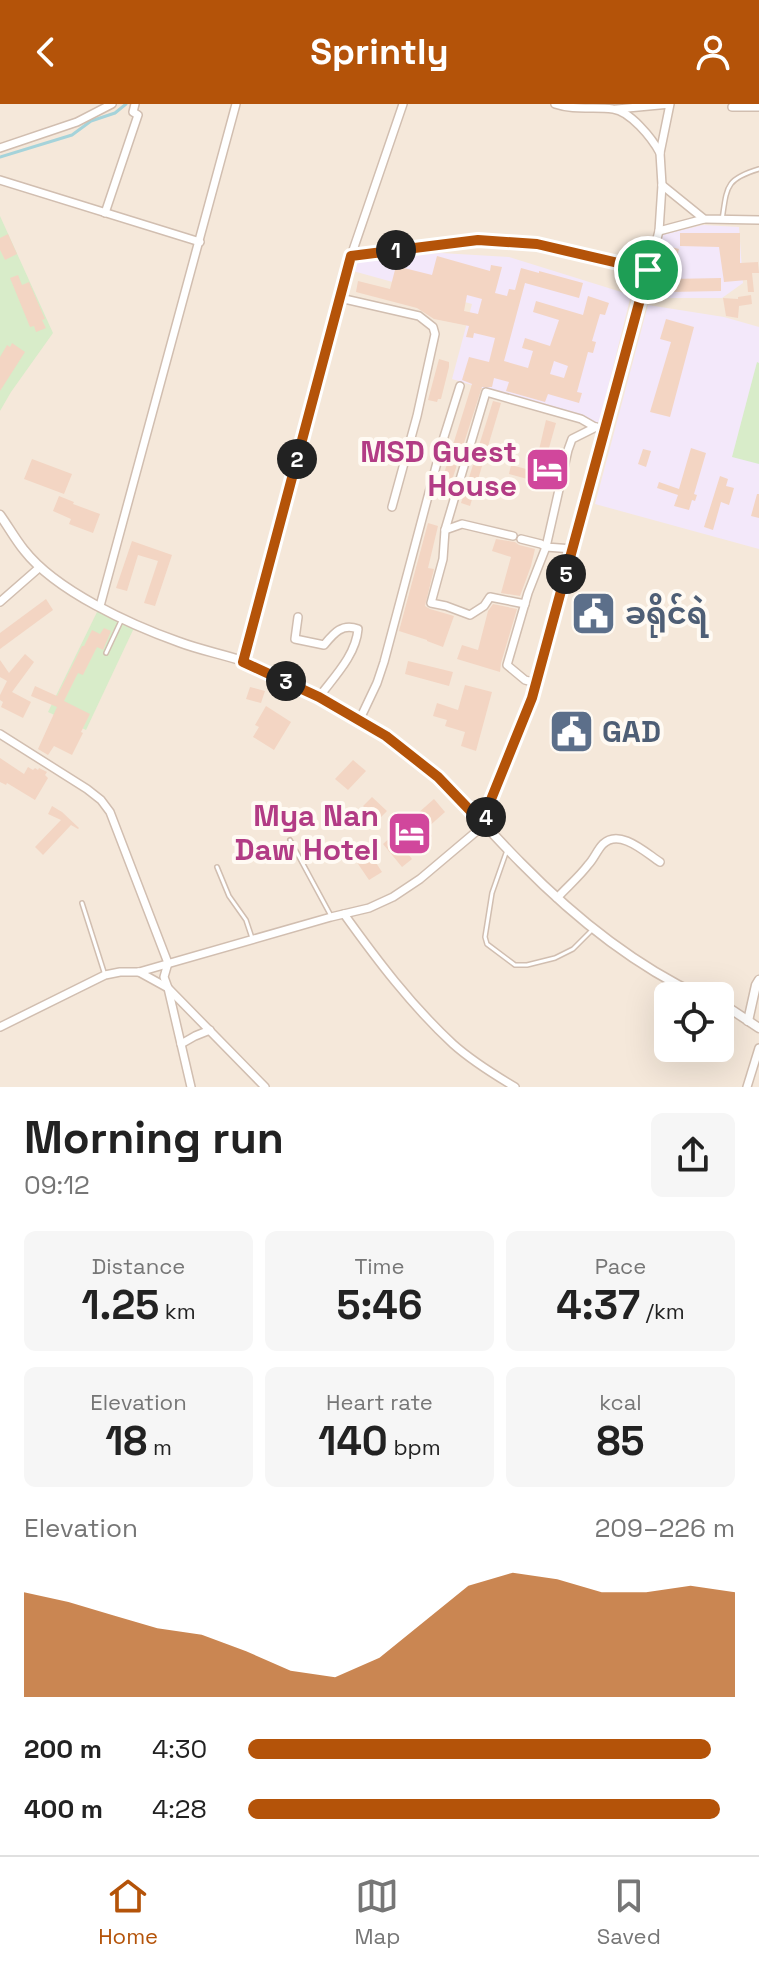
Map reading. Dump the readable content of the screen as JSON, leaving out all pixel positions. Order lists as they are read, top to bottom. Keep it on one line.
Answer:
{"places":{"hotel":["MSD Guest House","Mya Nan Daw Hotel"],"public building":["ခရိုင်ရဲ","GAD"]},"page":{"header":"Sprintly","pins":["1","2","5","3","4"],"heading":["Morning run","09:12"],"stats":[["Distance","1.25 km"],["Time","5:46"],["Pace","4:37 /km"],["Elevation","18 m"],["Heart rate","140 bpm"],["kcal","85"]],"chart":["Elevation","209–226 m"],"list":[{"name":"200 m","note":"4:30"},{"name":"400 m","note":"4:28"}],"tabs":["Home","Map","Saved"]}}
